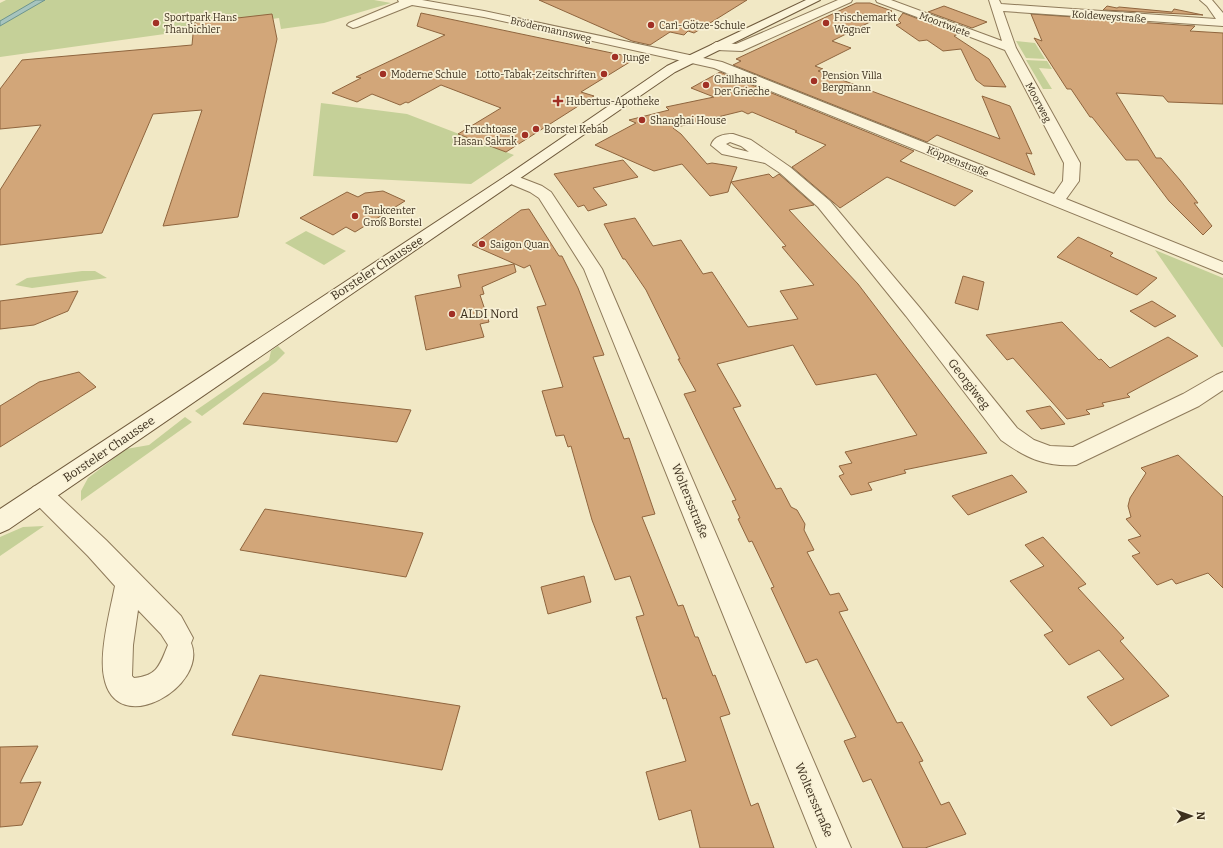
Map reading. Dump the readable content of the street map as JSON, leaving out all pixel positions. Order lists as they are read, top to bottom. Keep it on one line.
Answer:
{"streets":{"street":["Koldeweystraße","Moortwiete","Brödermannsweg","Moorweg","Köppenstraße","Borsteler Chaussee","Georgiweg","Woltersstraße"]},"crossings":[["Koldeweystraße","Moorweg"],["Moortwiete","Moorweg"],["Brödermannsweg","Köppenstraße"],["Brödermannsweg","Borsteler Chaussee"],["Moorweg","Köppenstraße"],["Köppenstraße","Borsteler Chaussee"],["Borsteler Chaussee","Woltersstraße"]],"places":{"other":["Sportpark Hans Thanbichler","Frischemarkt Wagner","Carl-Götze-Schule","Junge","Moderne Schule","Lotto-Tabak-Zeitschriften","Pension Villa Bergmann","Grillhaus Der Grieche","Shanghai House","Borstel Kebab","Fruchtoase Hasan Sakrak","Tankcenter Groß Borstel","Saigon Quan","ALDI Nord"],"health":["Hubertus-Apotheke"]},"north":"right"}
